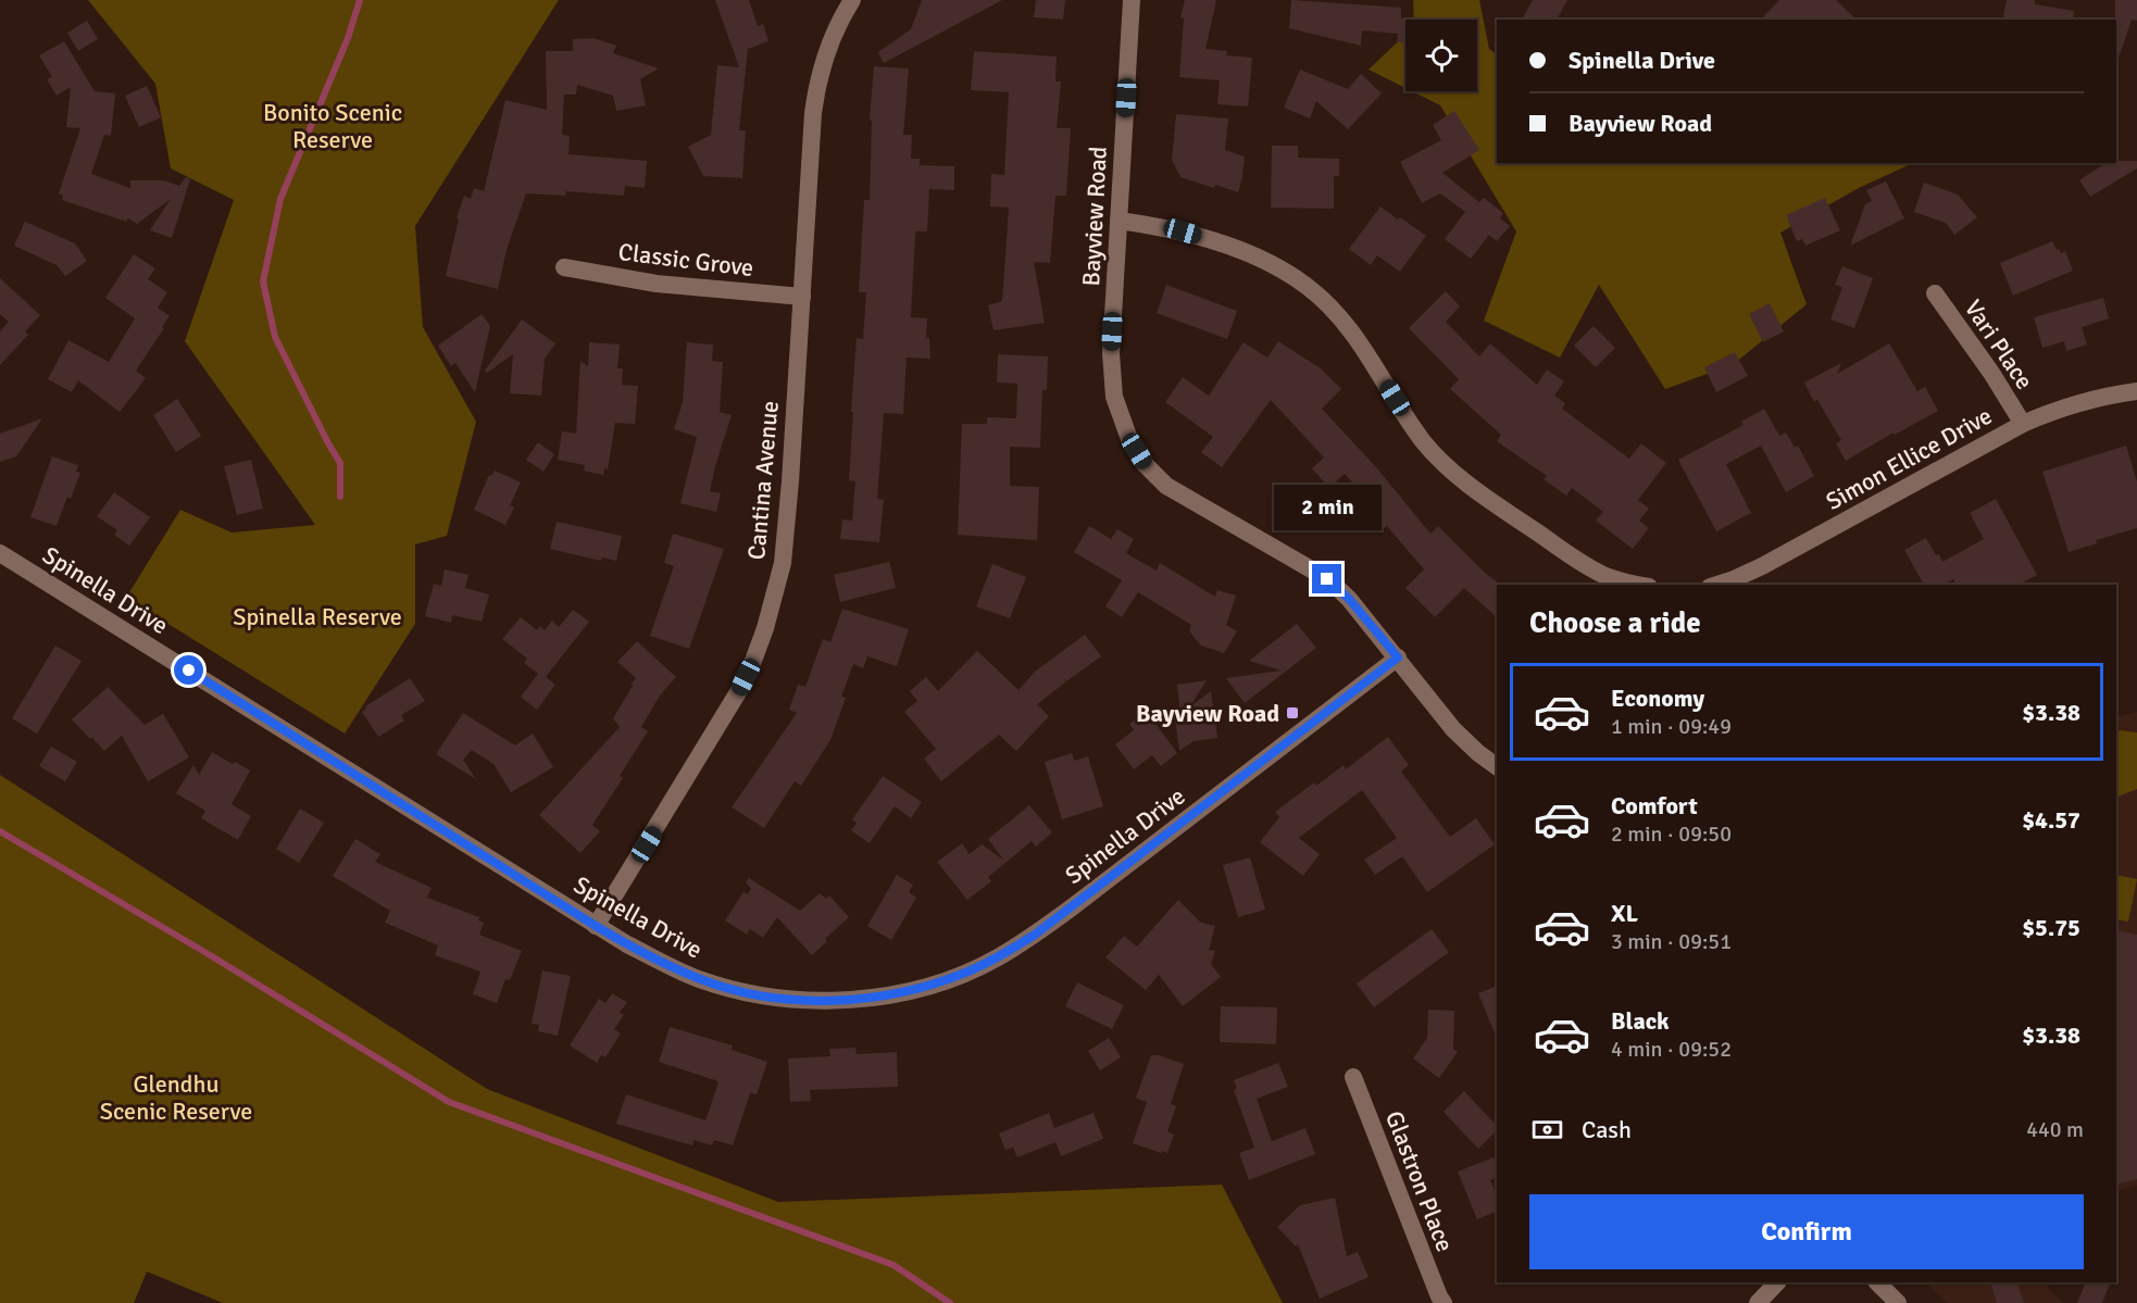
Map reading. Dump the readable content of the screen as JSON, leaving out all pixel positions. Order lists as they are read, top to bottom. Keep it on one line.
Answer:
{"streets":{"street":["Bayview Road","Classic Grove","Vari Place","Simon Ellice Drive","Cantina Avenue","Spinella Drive","Glastron Place"]},"crossings":[["Bayview Road","Spinella Drive"],["Classic Grove","Cantina Avenue"],["Vari Place","Simon Ellice Drive"],["Cantina Avenue","Spinella Drive"]],"parks":["Bonito Scenic Reserve","Spinella Reserve","Glendhu Scenic Reserve"],"places":{"transit":["Bayview Road"]},"page":{"banner":["Spinella Drive","Bayview Road"],"bubble":"2 min","heading":"Choose a ride","list":[{"name":"Economy","note":"1 min · 09:49","value":"$3.38"},{"name":"Comfort","note":"2 min · 09:50","value":"$4.57"},{"name":"XL","note":"3 min · 09:51","value":"$5.75"},{"name":"Black","note":"4 min · 09:52","value":"$3.38"}],"pay":["Cash","440 m"],"buttons":"Confirm"}}
